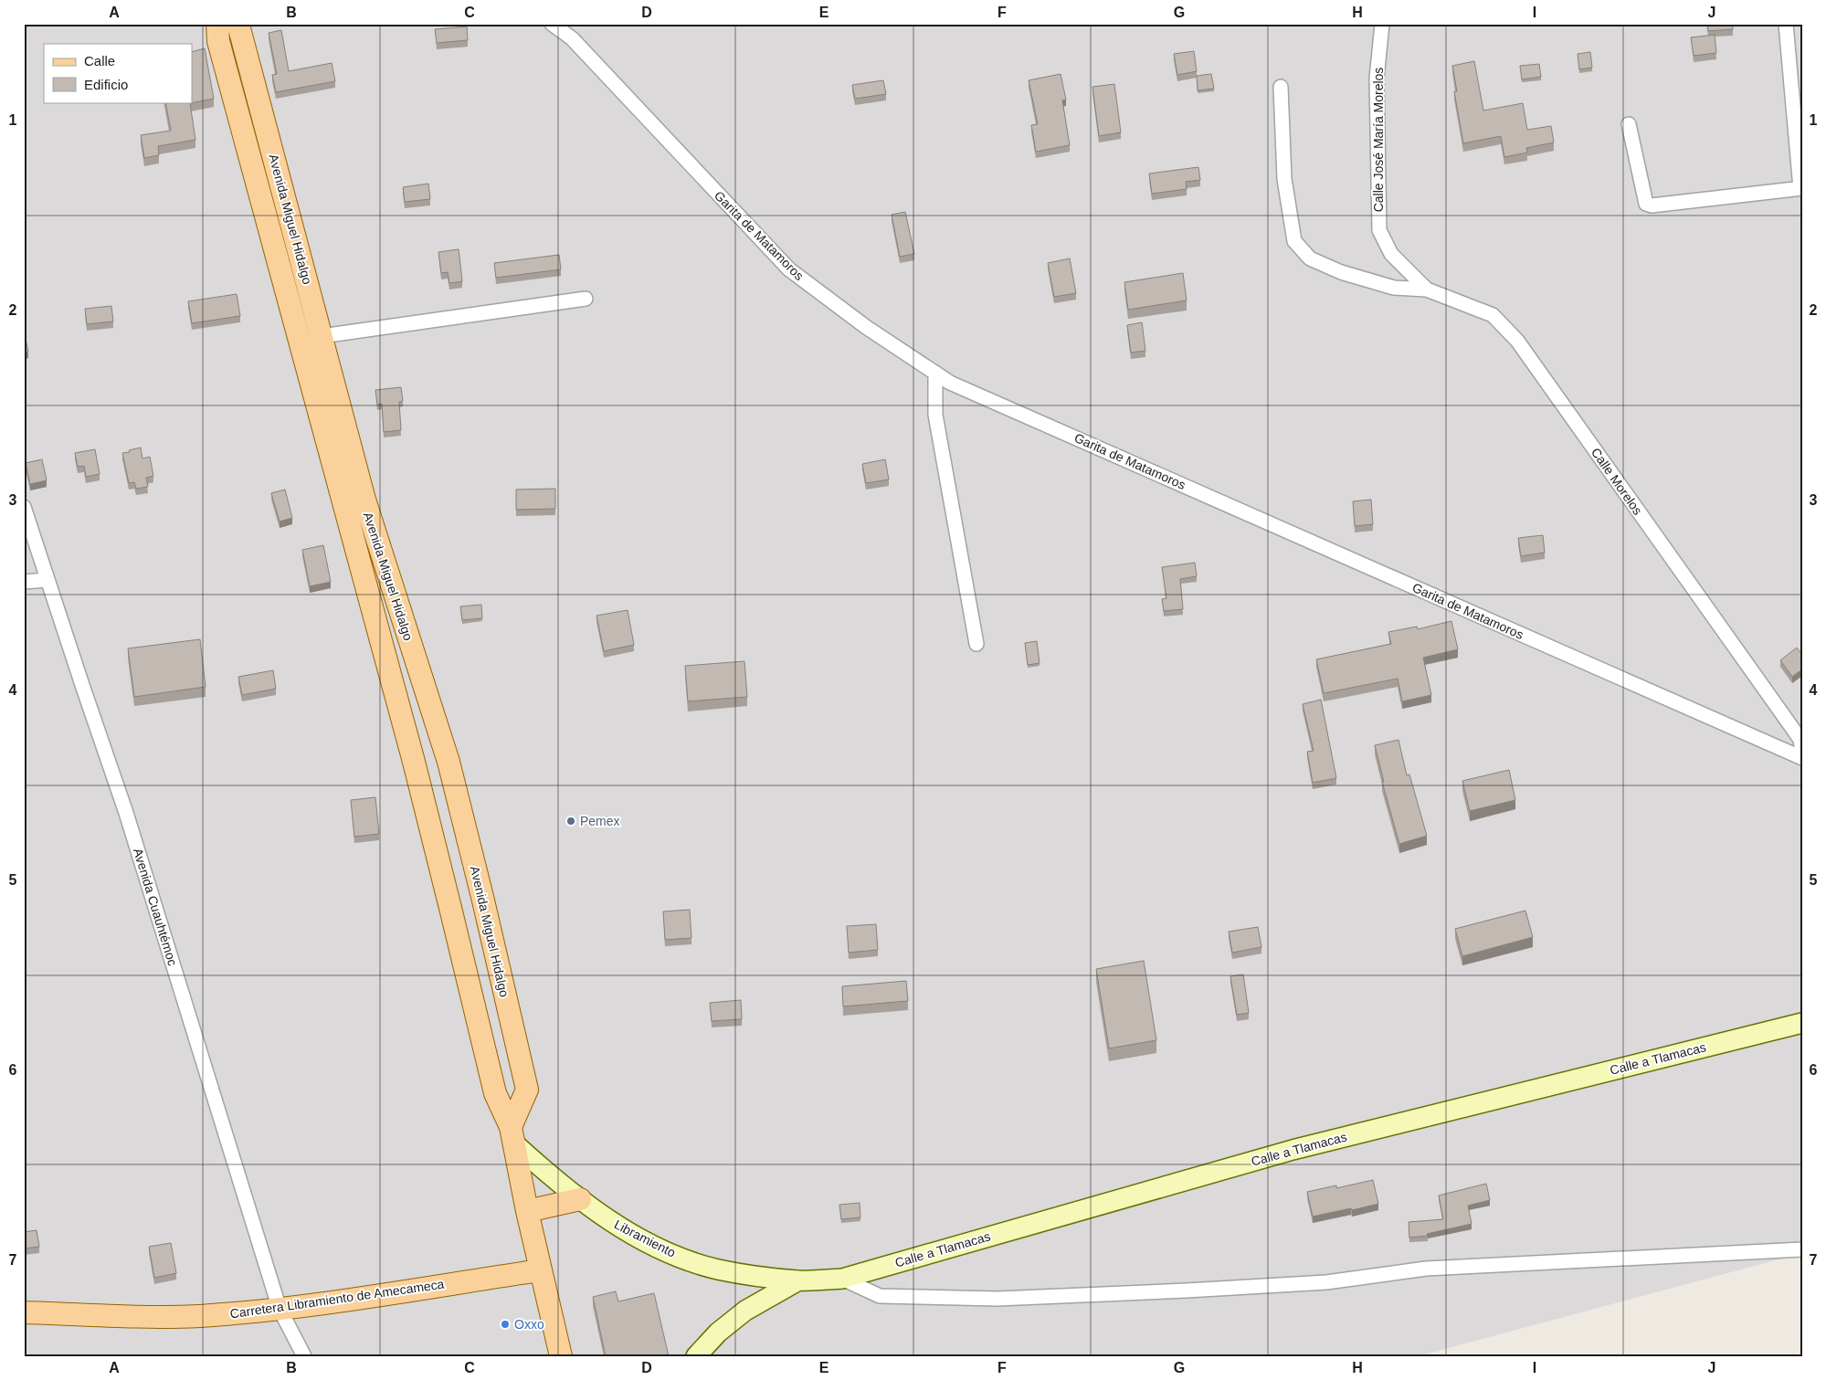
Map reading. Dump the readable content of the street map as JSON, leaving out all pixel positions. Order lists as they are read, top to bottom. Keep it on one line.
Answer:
{"streets":{"main road":["Avenida Miguel Hidalgo","Calle a Tlamacas","Libramiento","Carretera Libramiento de Amecameca"],"street":["Calle José María Morelos","Garita de Matamoros","Calle Morelos","Avenida Cuauhtémoc"]},"crossings":[["Calle José María Morelos","Calle Morelos"],["Avenida Miguel Hidalgo","Libramiento"],["Avenida Miguel Hidalgo","Carretera Libramiento de Amecameca"],["Avenida Cuauhtémoc","Carretera Libramiento de Amecameca"],["Calle a Tlamacas","Libramiento"]],"places":["Pemex","Oxxo"],"legend":["Calle","Edificio"],"grid":{"columns":["A","B","C","D","E","F","G","H","I","J"],"rows":["1","2","3","4","5","6","7"]}}
